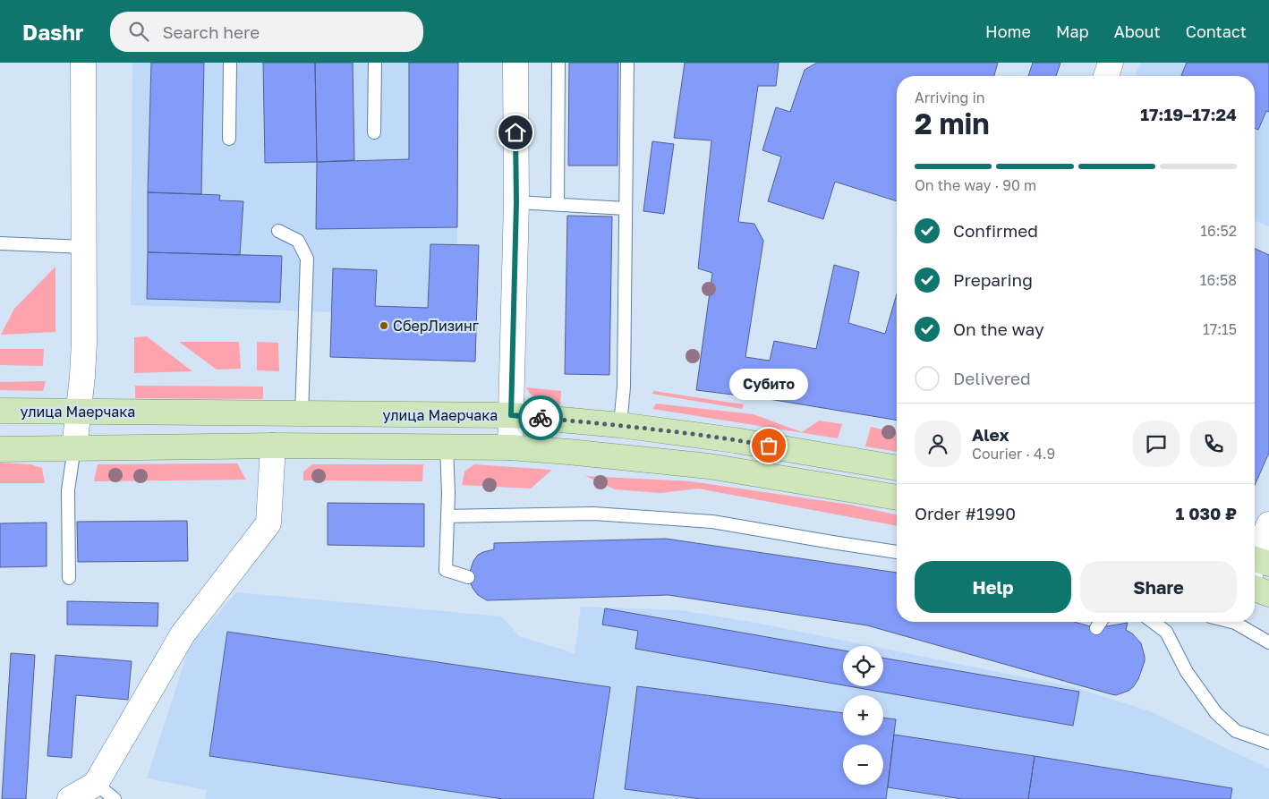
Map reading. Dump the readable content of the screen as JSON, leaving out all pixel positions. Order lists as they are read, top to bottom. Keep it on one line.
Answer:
{"streets":{"main road":["улица Маерчака"]},"places":["СберЛизинг","Субито"],"page":{"header":"Dashr","search":"Search here","nav":["Home","Map","About","Contact"],"heading":["2 min","Arriving in","17:19–17:24"],"panel":["Alex","Courier · 4.9","Order #1990","1 030 ₽"],"bar":"On the way · 90 m","list":[["Confirmed","16:52"],["Preparing","16:58"],["On the way","17:15"],"Delivered"],"bubble":"Субито","buttons":["Help","Share"],"map_buttons":["+","−"]}}
